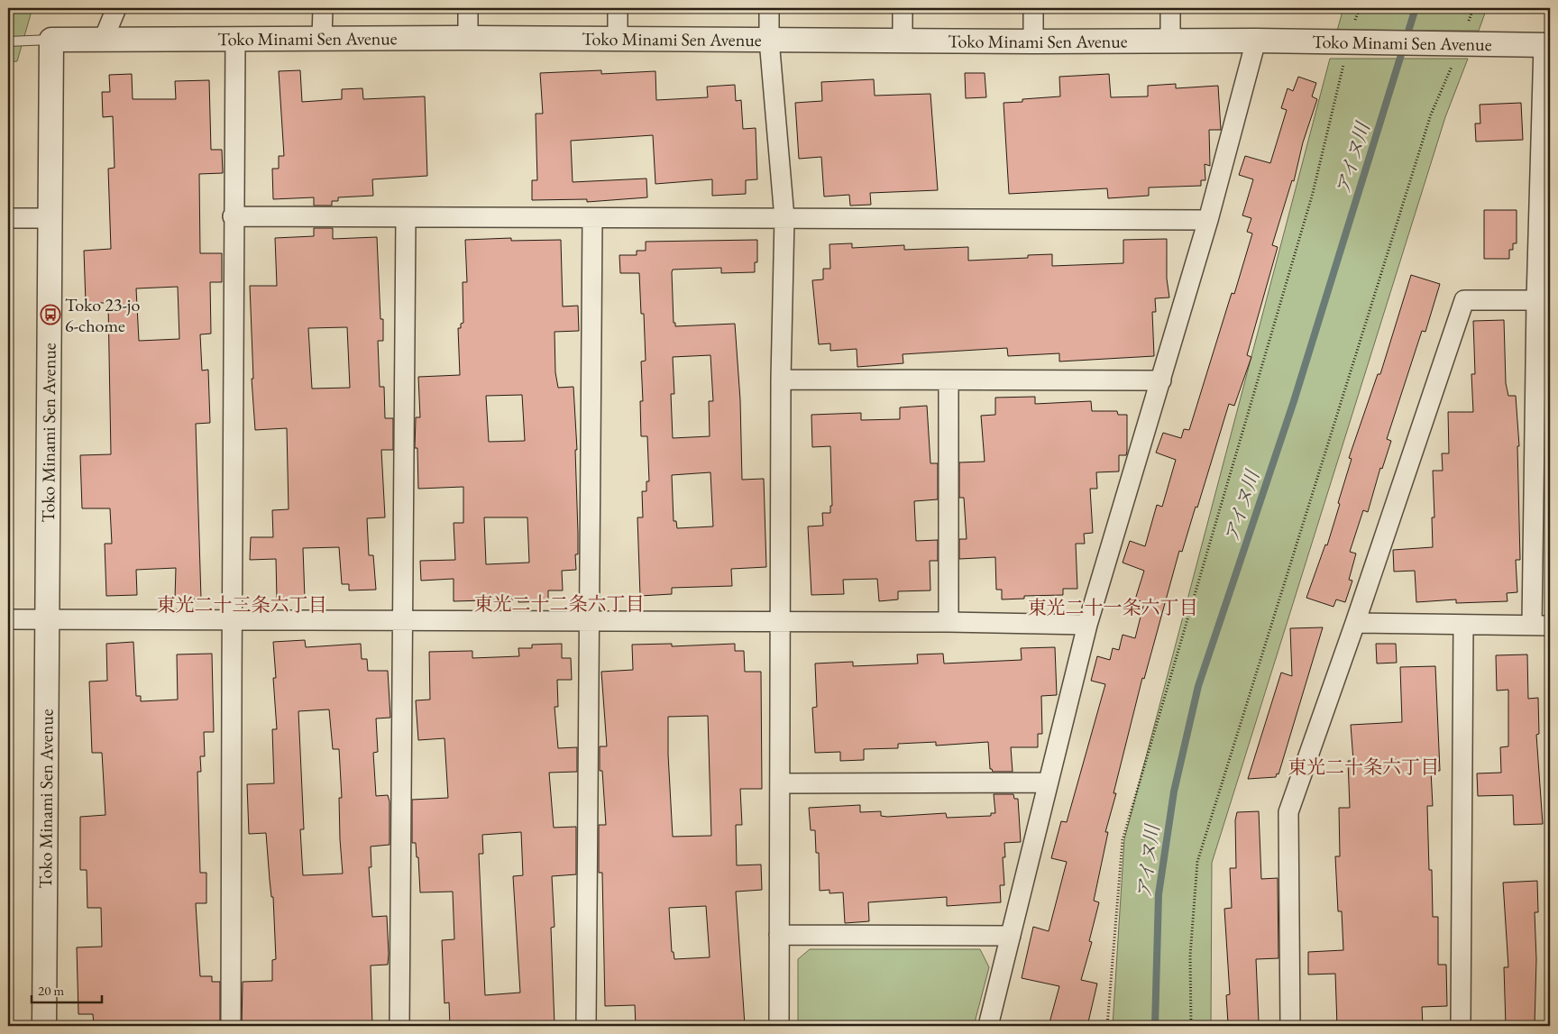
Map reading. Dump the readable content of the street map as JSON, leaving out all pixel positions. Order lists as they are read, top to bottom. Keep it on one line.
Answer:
{"streets":{"street":["Toko Minami Sen Avenue"]},"districts":["東光二十二条六丁目","東光二十三条六丁目","東光二十一条六丁目","東光二十条六丁目"],"water":["アイヌ川"],"places":{"bus stop":["Toko 23-jo 6-chome"]},"scale_bar":"20 m"}
